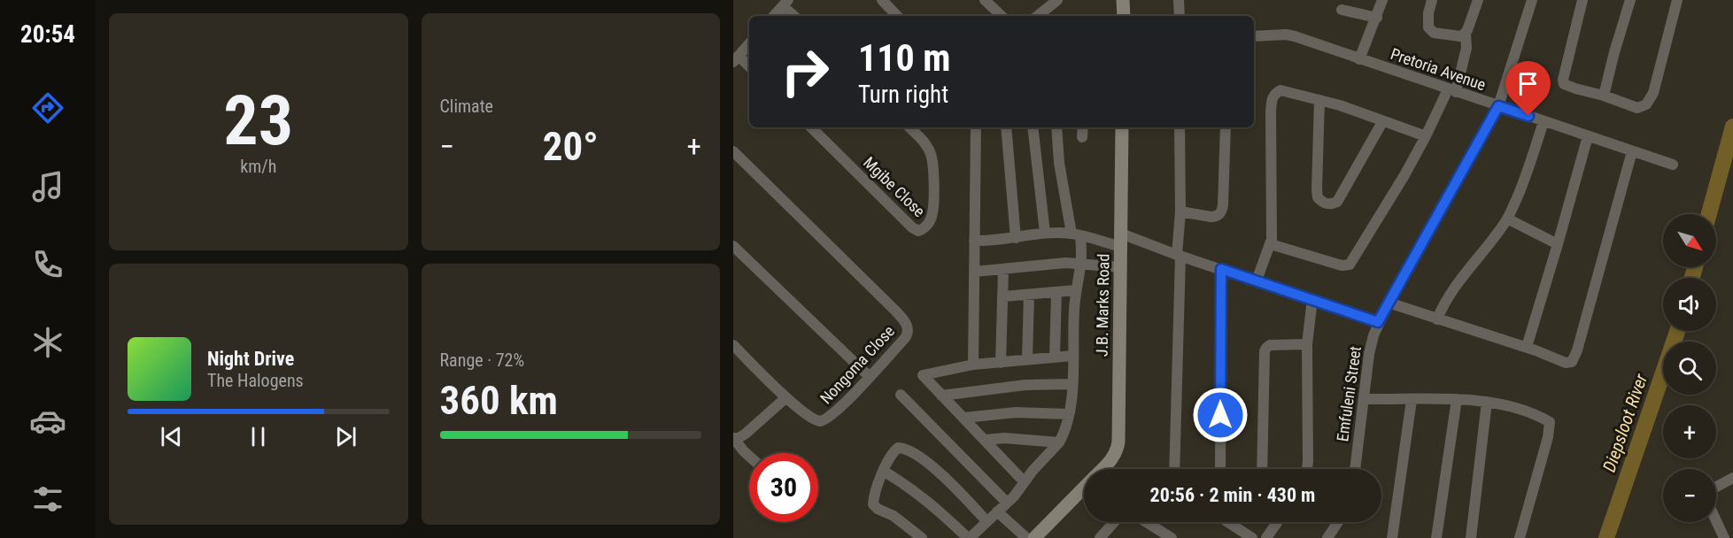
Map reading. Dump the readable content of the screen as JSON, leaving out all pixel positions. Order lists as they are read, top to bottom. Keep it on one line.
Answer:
{"streets":{"street":["Pretoria Avenue","Mgibe Close","J.B. Marks Road","Nongoma Close","Emfuleni Street"]},"crossings":[["Pretoria Avenue","Emfuleni Street"]],"water":["Diepsloot River"],"north":"bottom right","page":{"tabs":"20:54","tile":[["23","km/h"],"Climate",["Range · 72%","360 km"]],"turn":["110 m","Turn right"],"heat":["−","20°","+"],"map_buttons":["+","−"],"song":["Night Drive","The Halogens"],"limit":"30","trip":"20:56 · 2 min · 430 m"}}
